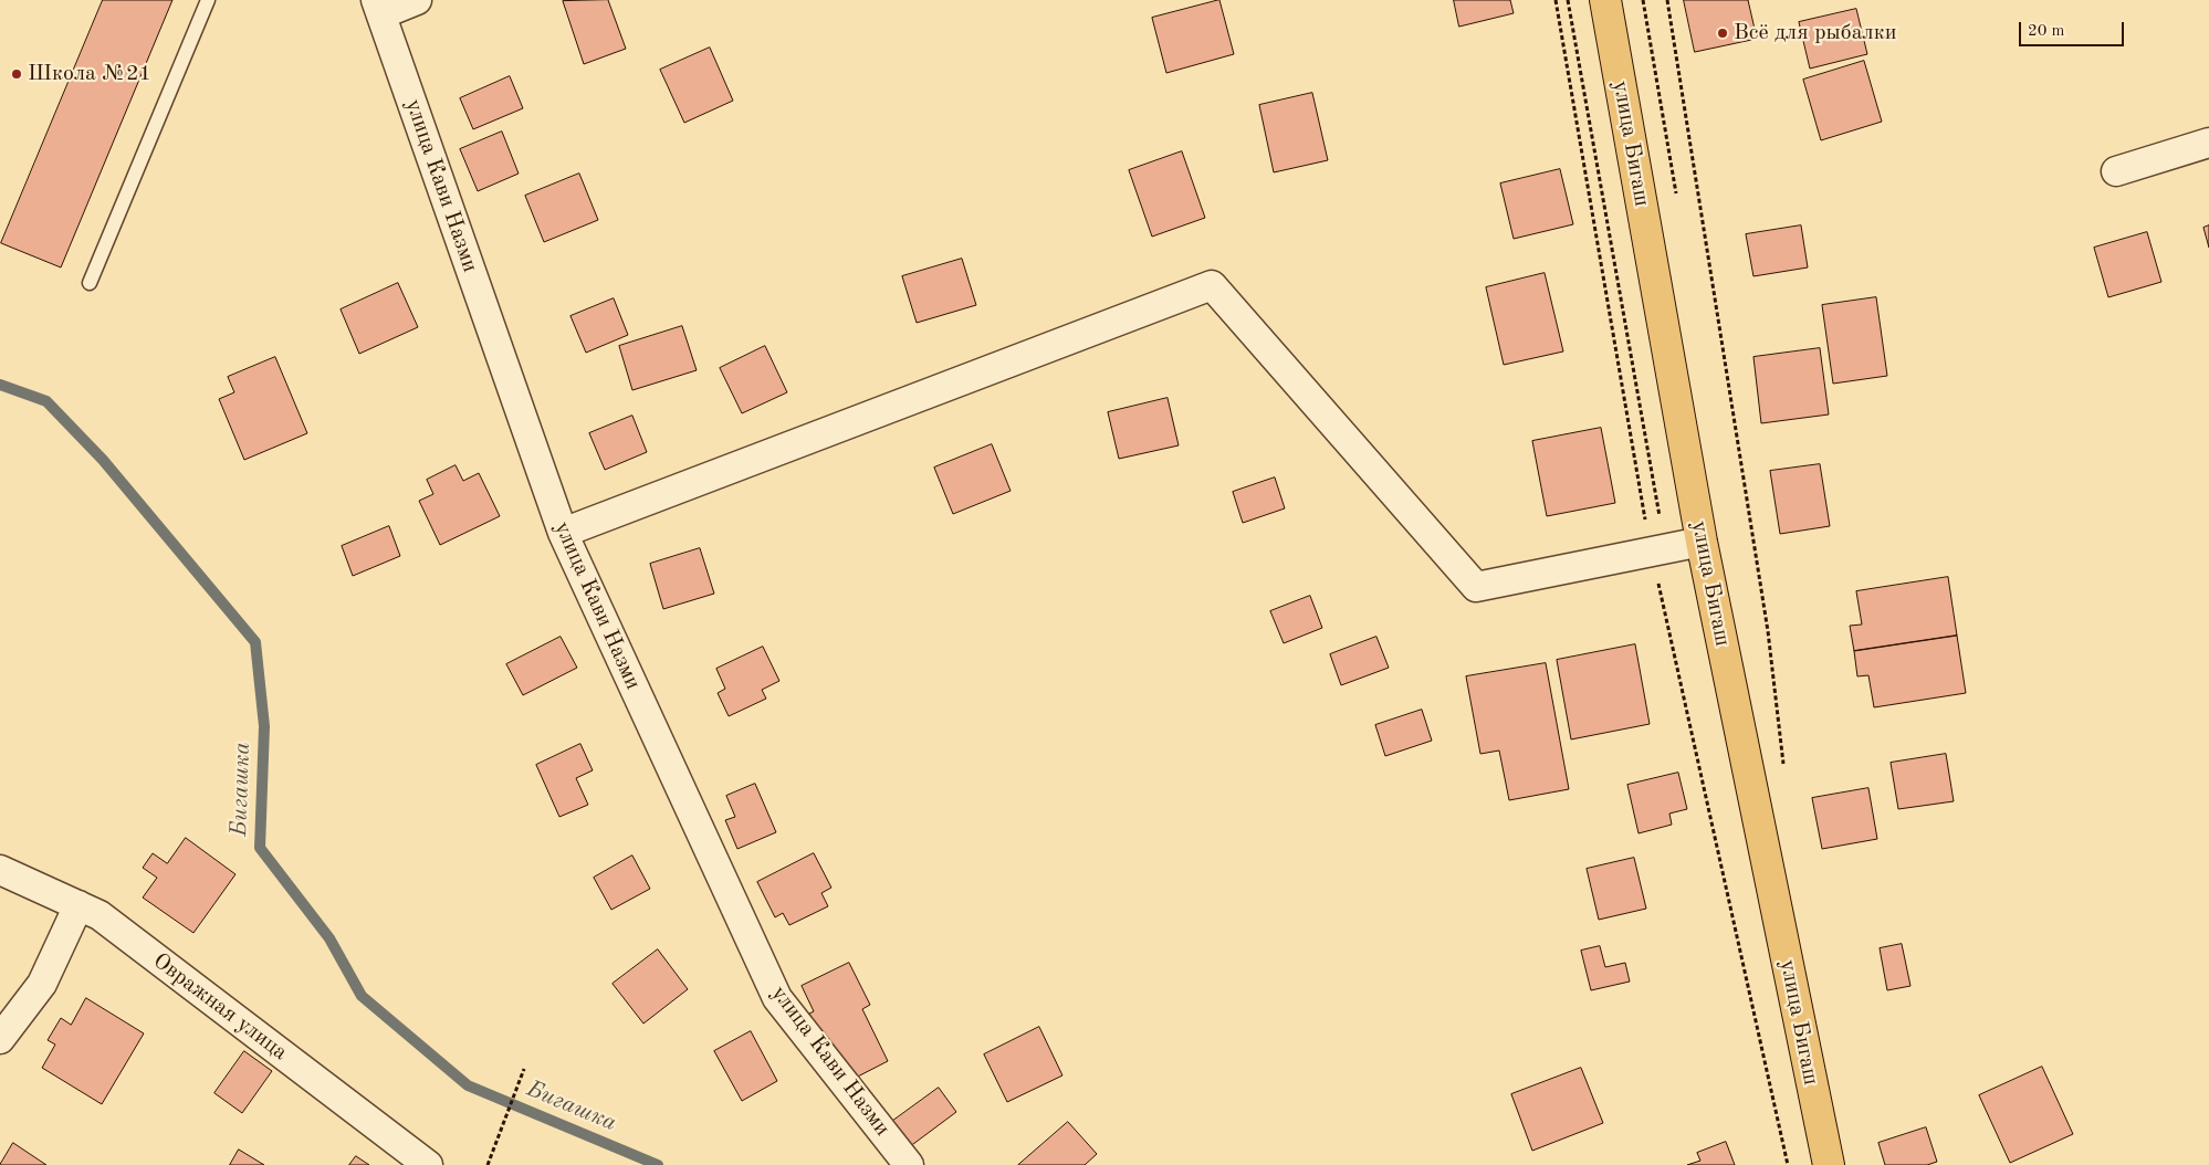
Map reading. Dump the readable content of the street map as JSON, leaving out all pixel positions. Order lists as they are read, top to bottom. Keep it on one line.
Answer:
{"streets":{"main road":["улица Бигаш"],"street":["улица Кави Назми","Овражная улица"]},"water":["Бигашка"],"places":["Всё для рыбалки","Школа №21"],"scale_bar":"20 m"}
